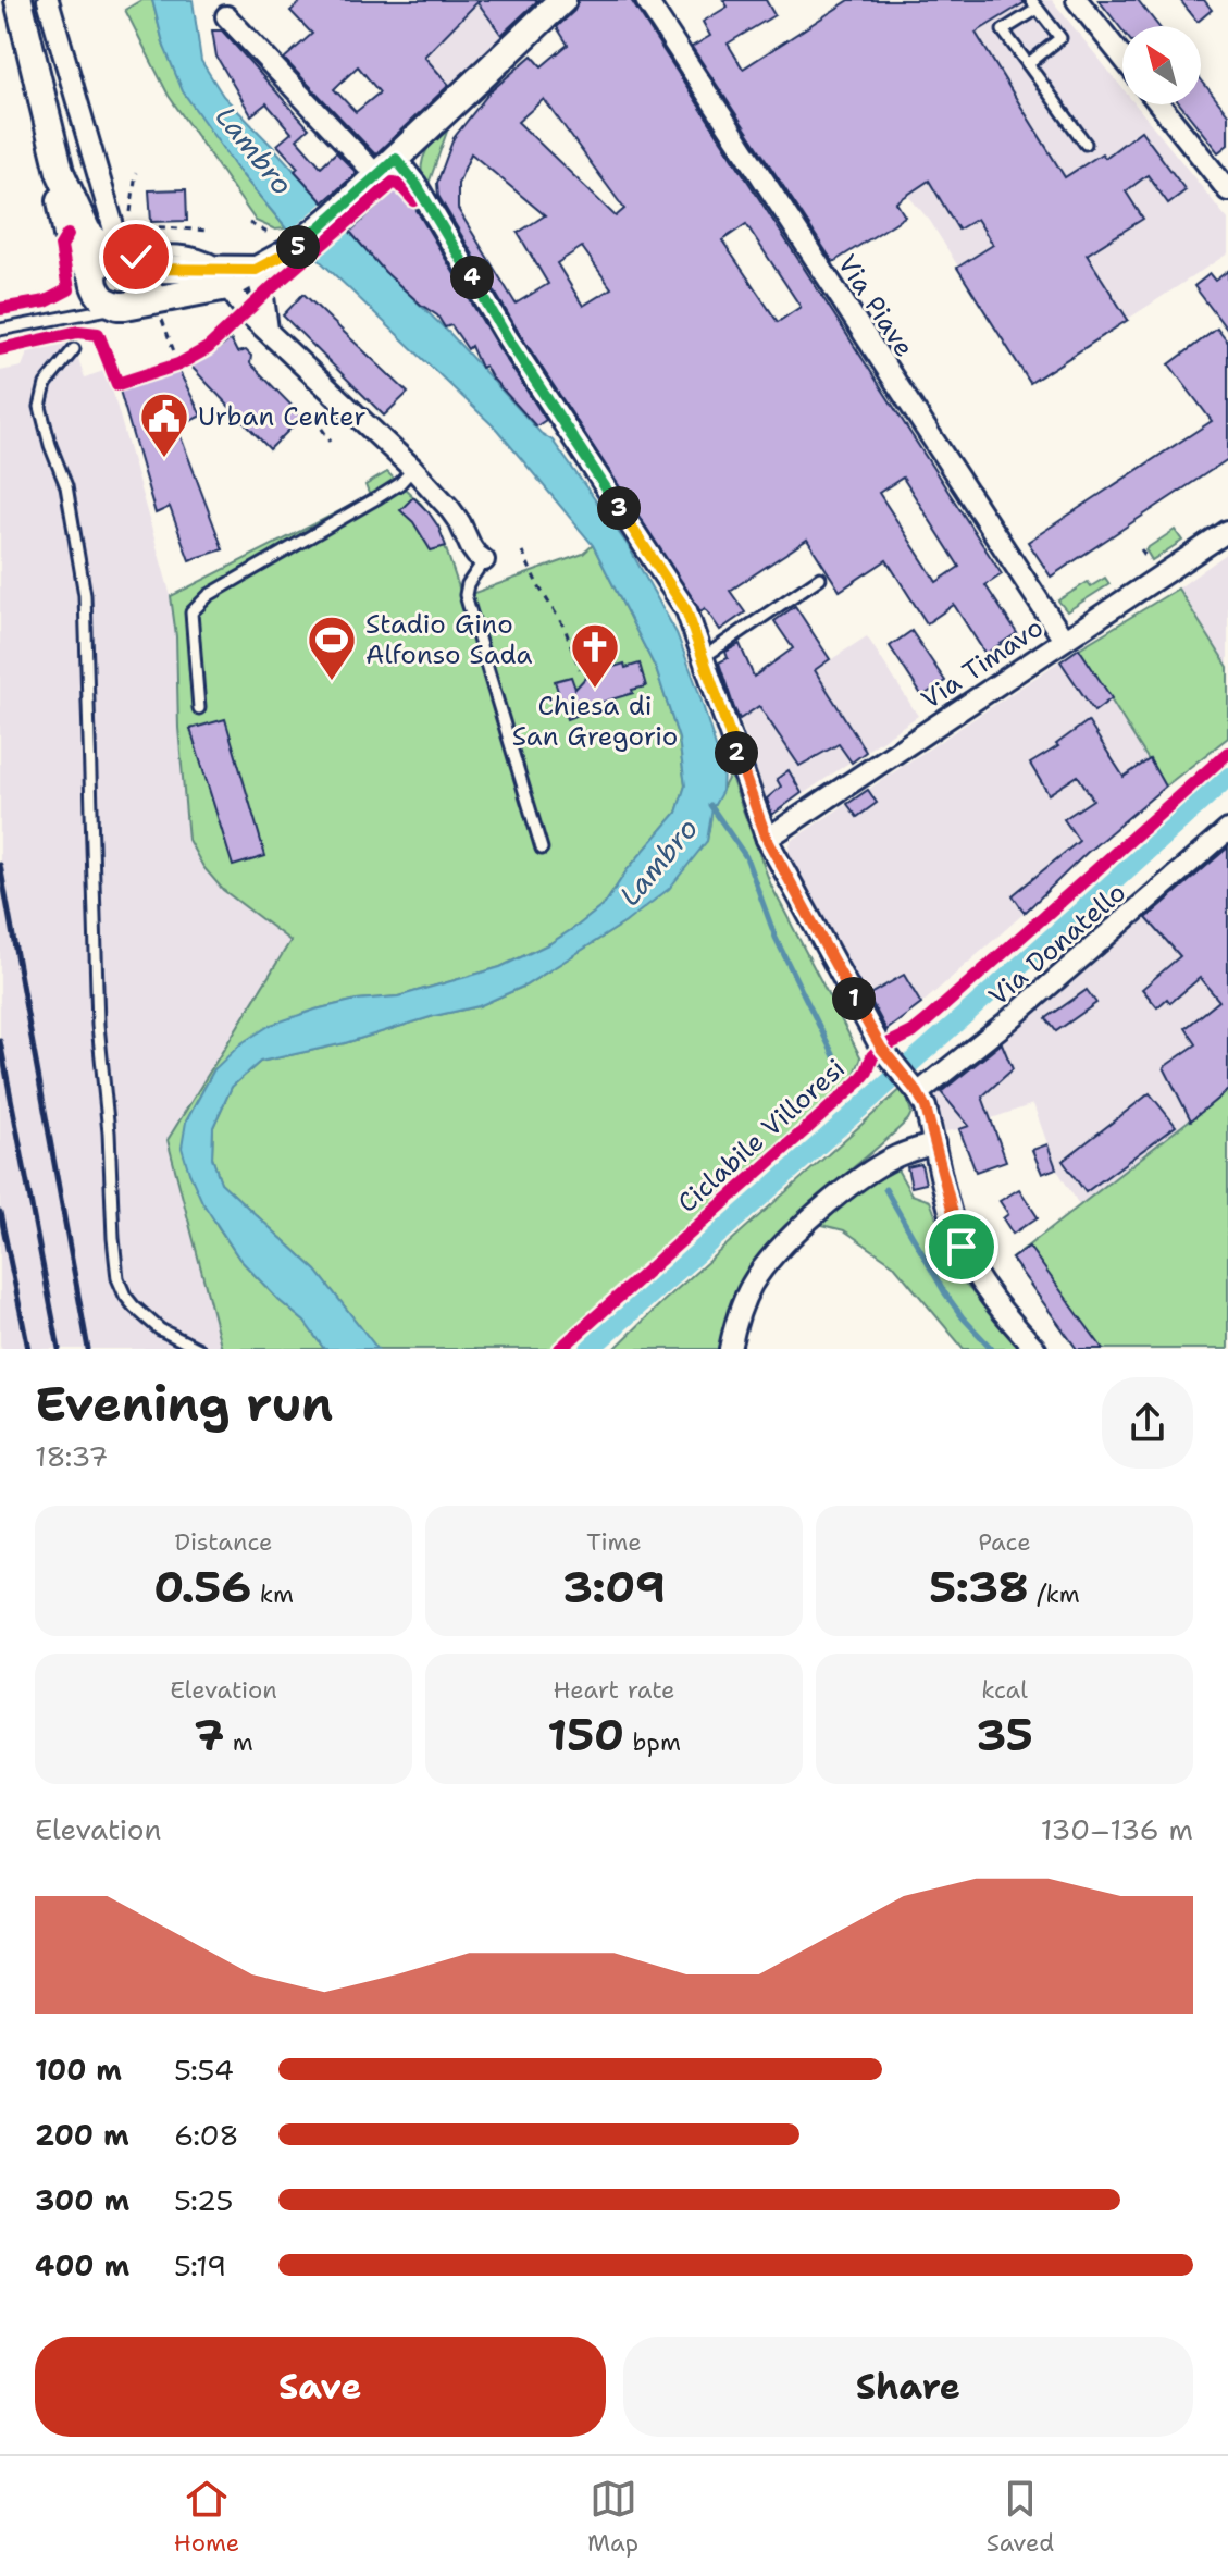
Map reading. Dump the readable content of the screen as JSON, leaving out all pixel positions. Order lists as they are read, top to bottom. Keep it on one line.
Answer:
{"streets":{"street":["Via Piave","Via Timavo","Via Donatello"],"cycle path":["Ciclabile Villoresi"]},"crossings":[["Via Piave","Via Timavo"]],"water":["Lambro"],"places":{"public building":["Urban Center"],"sports":["Stadio Gino Alfonso Sada"],"church":["Chiesa di San Gregorio"]},"north":"top left","page":{"pins":["5","4","3","2","1"],"heading":["Evening run","18:37"],"stats":[["Distance","0.56 km"],["Time","3:09"],["Pace","5:38 /km"],["Elevation","7 m"],["Heart rate","150 bpm"],["kcal","35"]],"chart":["Elevation","130–136 m"],"list":[{"name":"100 m","note":"5:54"},{"name":"200 m","note":"6:08"},{"name":"300 m","note":"5:25"},{"name":"400 m","note":"5:19"}],"buttons":["Save","Share"],"tabs":["Home","Map","Saved"]}}
